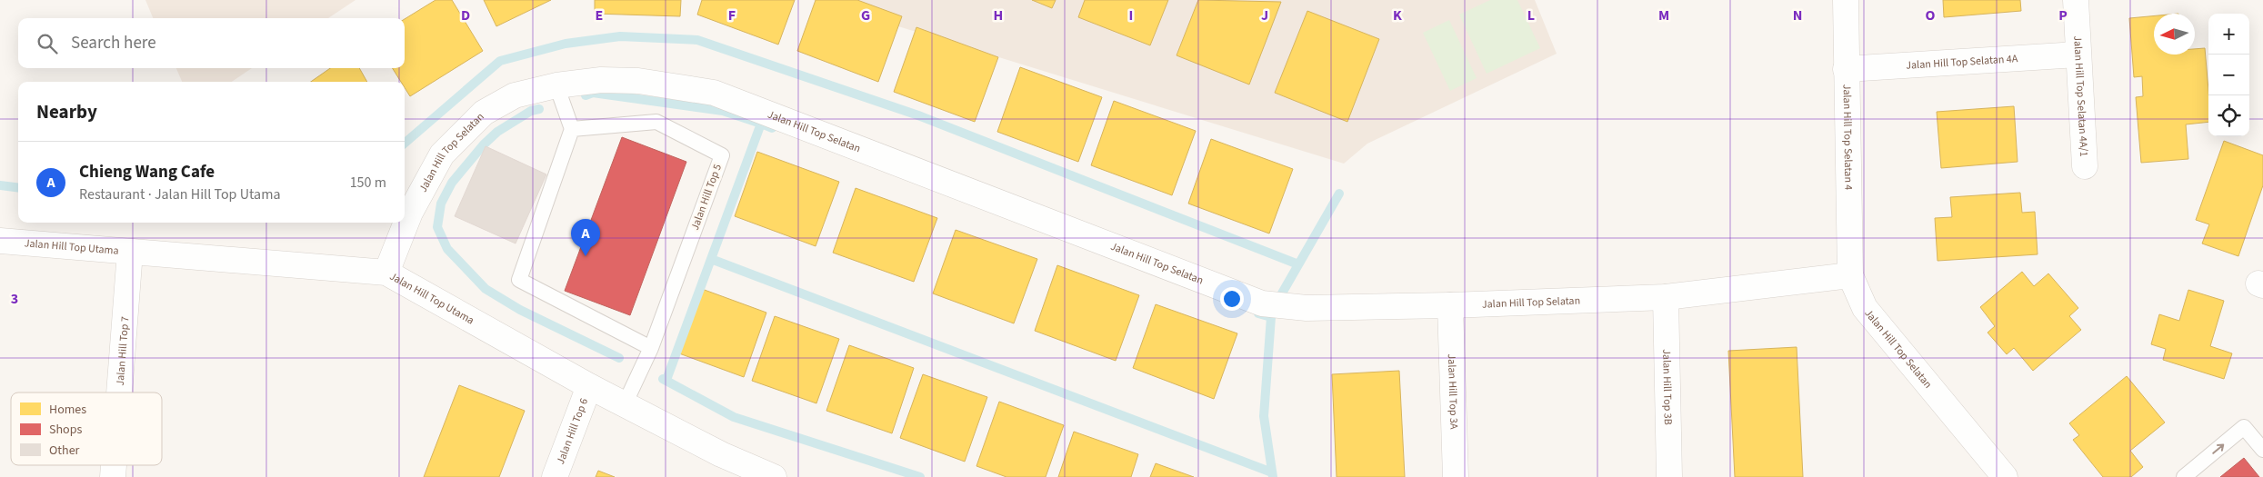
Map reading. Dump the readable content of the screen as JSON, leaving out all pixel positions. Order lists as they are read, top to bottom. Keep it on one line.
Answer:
{"streets":{"street":["Jalan Hill Top Selatan 4A","Jalan Hill Top Selatan 4A/1","Jalan Hill Top Selatan","Jalan Hill Top Selatan 4","Jalan Hill Top Utama","Jalan Hill Top 7","Jalan Hill Top 3B","Jalan Hill Top 3A","Jalan Hill Top 6"],"lane":["Jalan Hill Top 5"]},"crossings":[["Jalan Hill Top Selatan 4A","Jalan Hill Top Selatan 4A/1"],["Jalan Hill Top Selatan 4A","Jalan Hill Top Selatan 4"],["Jalan Hill Top Selatan","Jalan Hill Top Selatan 4"],["Jalan Hill Top Selatan","Jalan Hill Top Utama"],["Jalan Hill Top Selatan","Jalan Hill Top 3B"],["Jalan Hill Top Selatan","Jalan Hill Top 3A"],["Jalan Hill Top Utama","Jalan Hill Top 7"],["Jalan Hill Top Utama","Jalan Hill Top 6"]],"legend":["Homes","Shops","Other"],"north":"left","page":{"map_buttons":["+","−"],"search":"Search here","heading":"Nearby","list":[{"mark":"A","name":"Chieng Wang Cafe","note":"Restaurant · Jalan Hill Top Utama","value":"150 m"}],"pins":"A"},"grid":{"columns":["D","E","F","G","H","I","J","K","L","M","N","O","P"],"rows":["3"]}}
